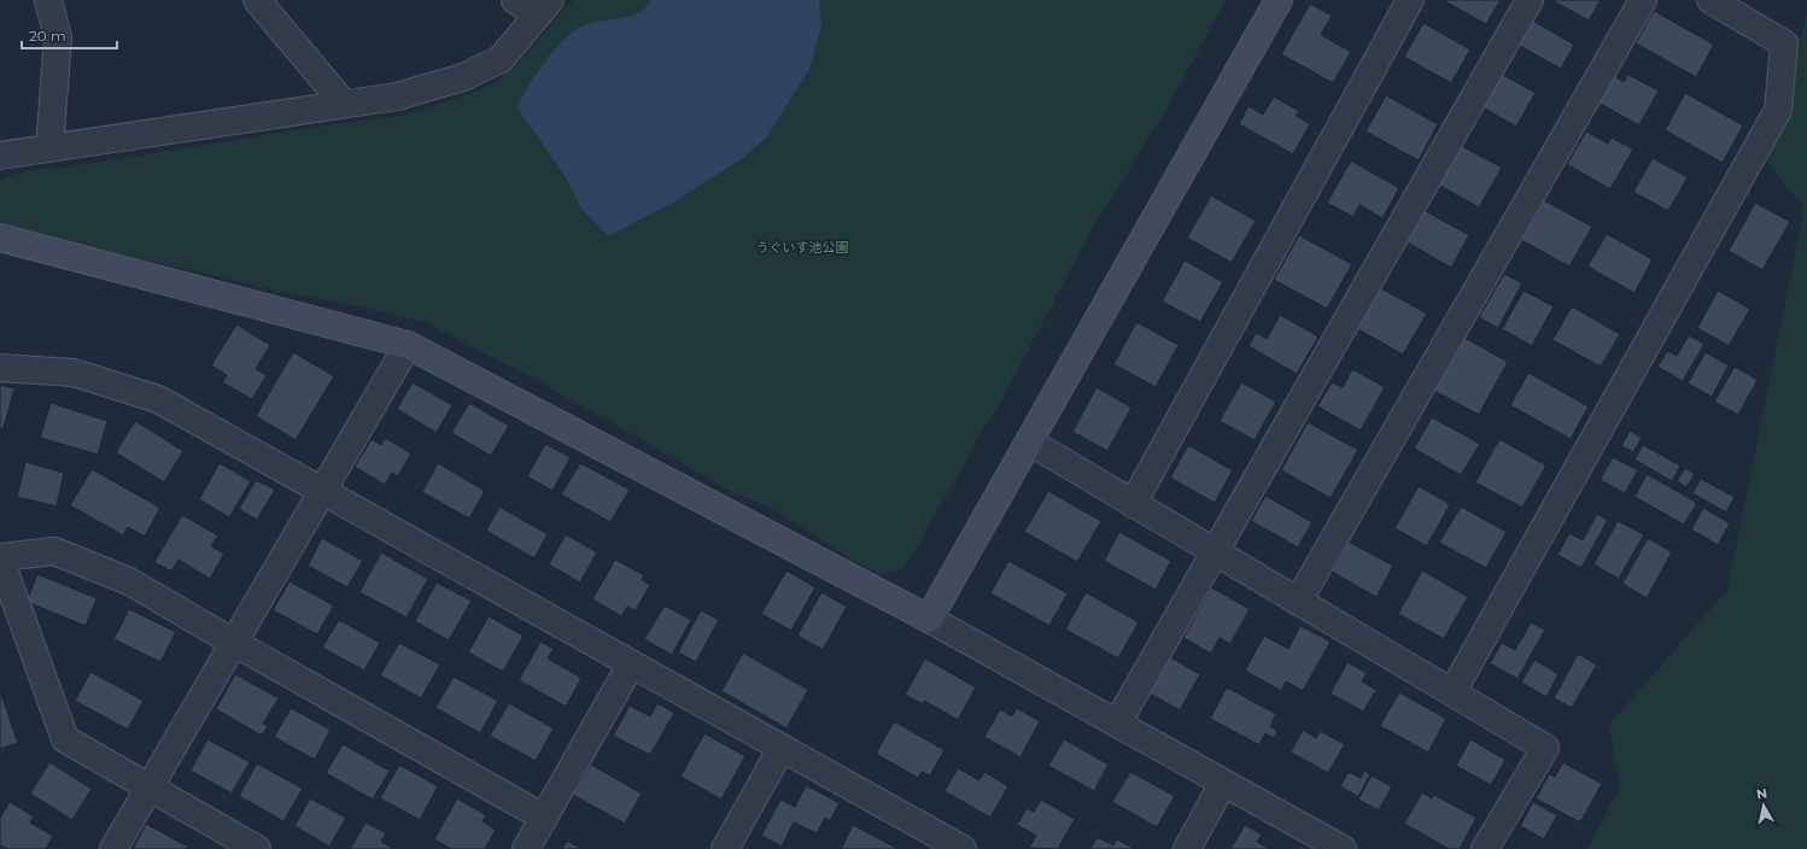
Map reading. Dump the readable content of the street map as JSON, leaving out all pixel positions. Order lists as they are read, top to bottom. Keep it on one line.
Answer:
{"parks":["うぐいす池公園"],"scale_bar":"20 m","north":"top"}
